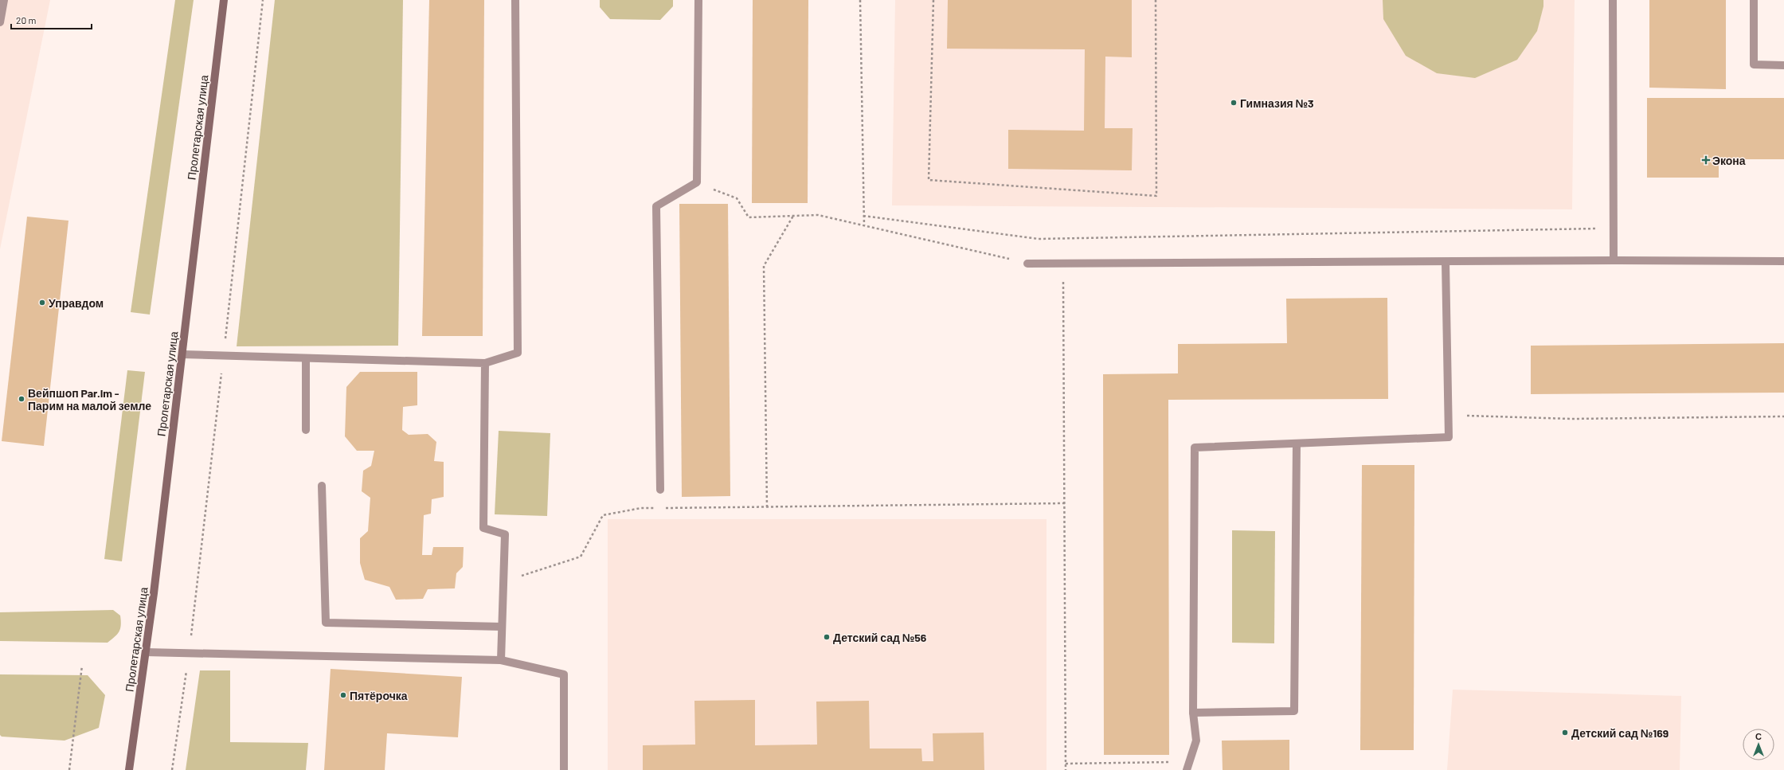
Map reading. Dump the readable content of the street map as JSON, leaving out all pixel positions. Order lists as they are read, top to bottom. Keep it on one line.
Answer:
{"streets":{"main road":["Пролетарская улица"]},"places":{"other":["Гимназия №3","Управдом","Вейпшоп Par.Im - Парим на малой земле","Детский сад №56","Пятёрочка","Детский сад №169"],"health":["Экона"]},"scale_bar":"20 m","north":"top"}
